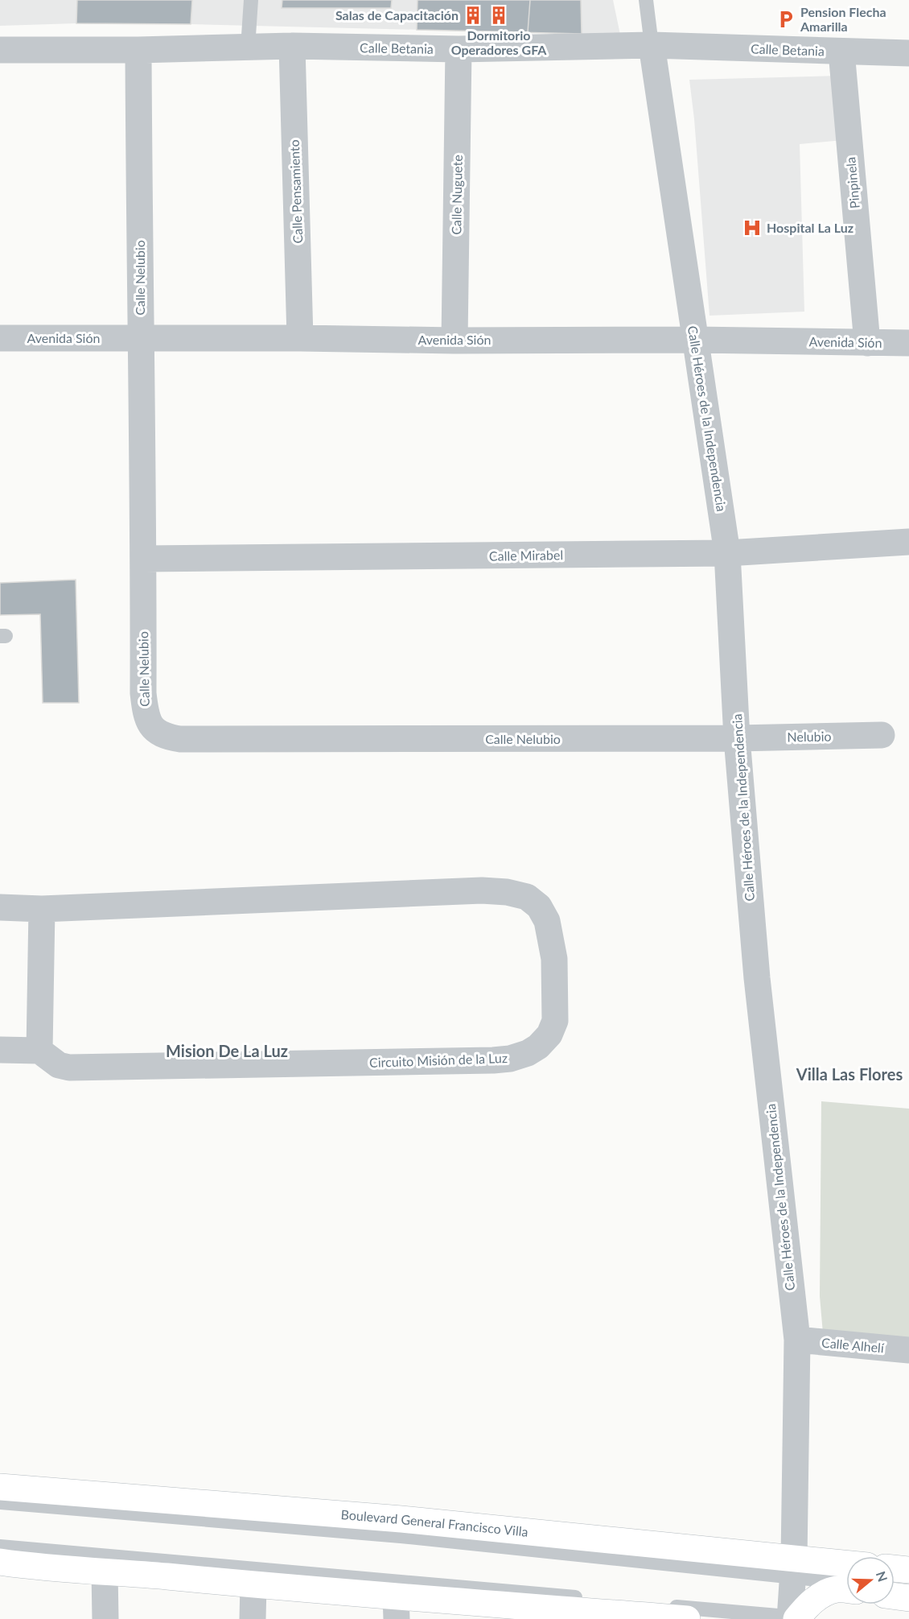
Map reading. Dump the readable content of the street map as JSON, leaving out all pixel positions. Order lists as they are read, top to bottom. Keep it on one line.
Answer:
{"streets":{"main road":["Boulevard General Francisco Villa"],"street":["Calle Betania","Pinpinela","Calle Pensamiento","Calle Nuguete","Calle Nelubio","Avenida Sión","Calle Héroes de la Independencia","Calle Mirabel","Nelubio","Circuito Misión de la Luz","Calle Alhelí"]},"crossings":[["Calle Betania","Pinpinela"],["Calle Betania","Calle Pensamiento"],["Calle Betania","Calle Nuguete"],["Calle Betania","Calle Nelubio"],["Calle Betania","Calle Héroes de la Independencia"],["Pinpinela","Avenida Sión"],["Calle Pensamiento","Avenida Sión"],["Calle Nuguete","Avenida Sión"],["Calle Nelubio","Avenida Sión"],["Calle Nelubio","Calle Héroes de la Independencia"],["Calle Nelubio","Calle Mirabel"],["Calle Nelubio","Nelubio"],["Avenida Sión","Calle Héroes de la Independencia"],["Calle Héroes de la Independencia","Calle Mirabel"],["Calle Héroes de la Independencia","Nelubio"],["Calle Héroes de la Independencia","Calle Alhelí"],["Calle Héroes de la Independencia","Boulevard General Francisco Villa"]],"districts":["Mision De La Luz","Villa Las Flores"],"places":{"building":["Salas de Capacitación","Dormitorio Operadores GFA"],"parking":["Pension Flecha Amarilla"],"hospital":["Hospital La Luz"]},"north":"right"}
